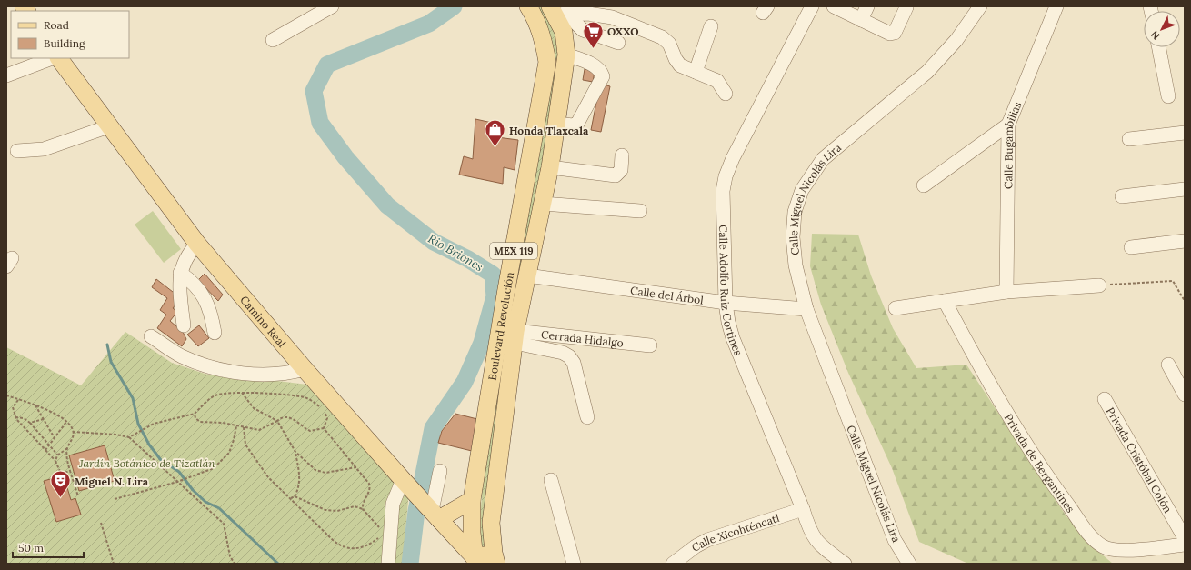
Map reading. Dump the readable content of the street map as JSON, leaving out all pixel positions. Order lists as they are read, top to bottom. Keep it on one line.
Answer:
{"streets":{"main road":["MEX 119","Camino Real","Boulevard Revolución"],"street":["Calle Bugambilias","Calle Miguel Nicolás Lira","Calle Adolfo Ruiz Cortines","Calle del Árbol","Cerrada Hidalgo","Privada Cristóbal Colón","Privada de Bergantines","Calle Xicohténcatl"]},"crossings":[["Calle Miguel Nicolás Lira","Calle del Árbol"],["Calle Adolfo Ruiz Cortines","Calle del Árbol"],["Calle Adolfo Ruiz Cortines","Calle Xicohténcatl"],["Calle del Árbol","Boulevard Revolución"],["Camino Real","Boulevard Revolución"],["Boulevard Revolución","Cerrada Hidalgo"]],"water":["Rio Briones"],"parks":["Jardín Botánico de Tizatlán"],"places":{"supermarket":["OXXO"],"shop":["Honda Tlaxcala"],"theatre":["Miguel N. Lira"]},"legend":["Road","Building"],"scale_bar":"50 m","north":"bottom left"}
